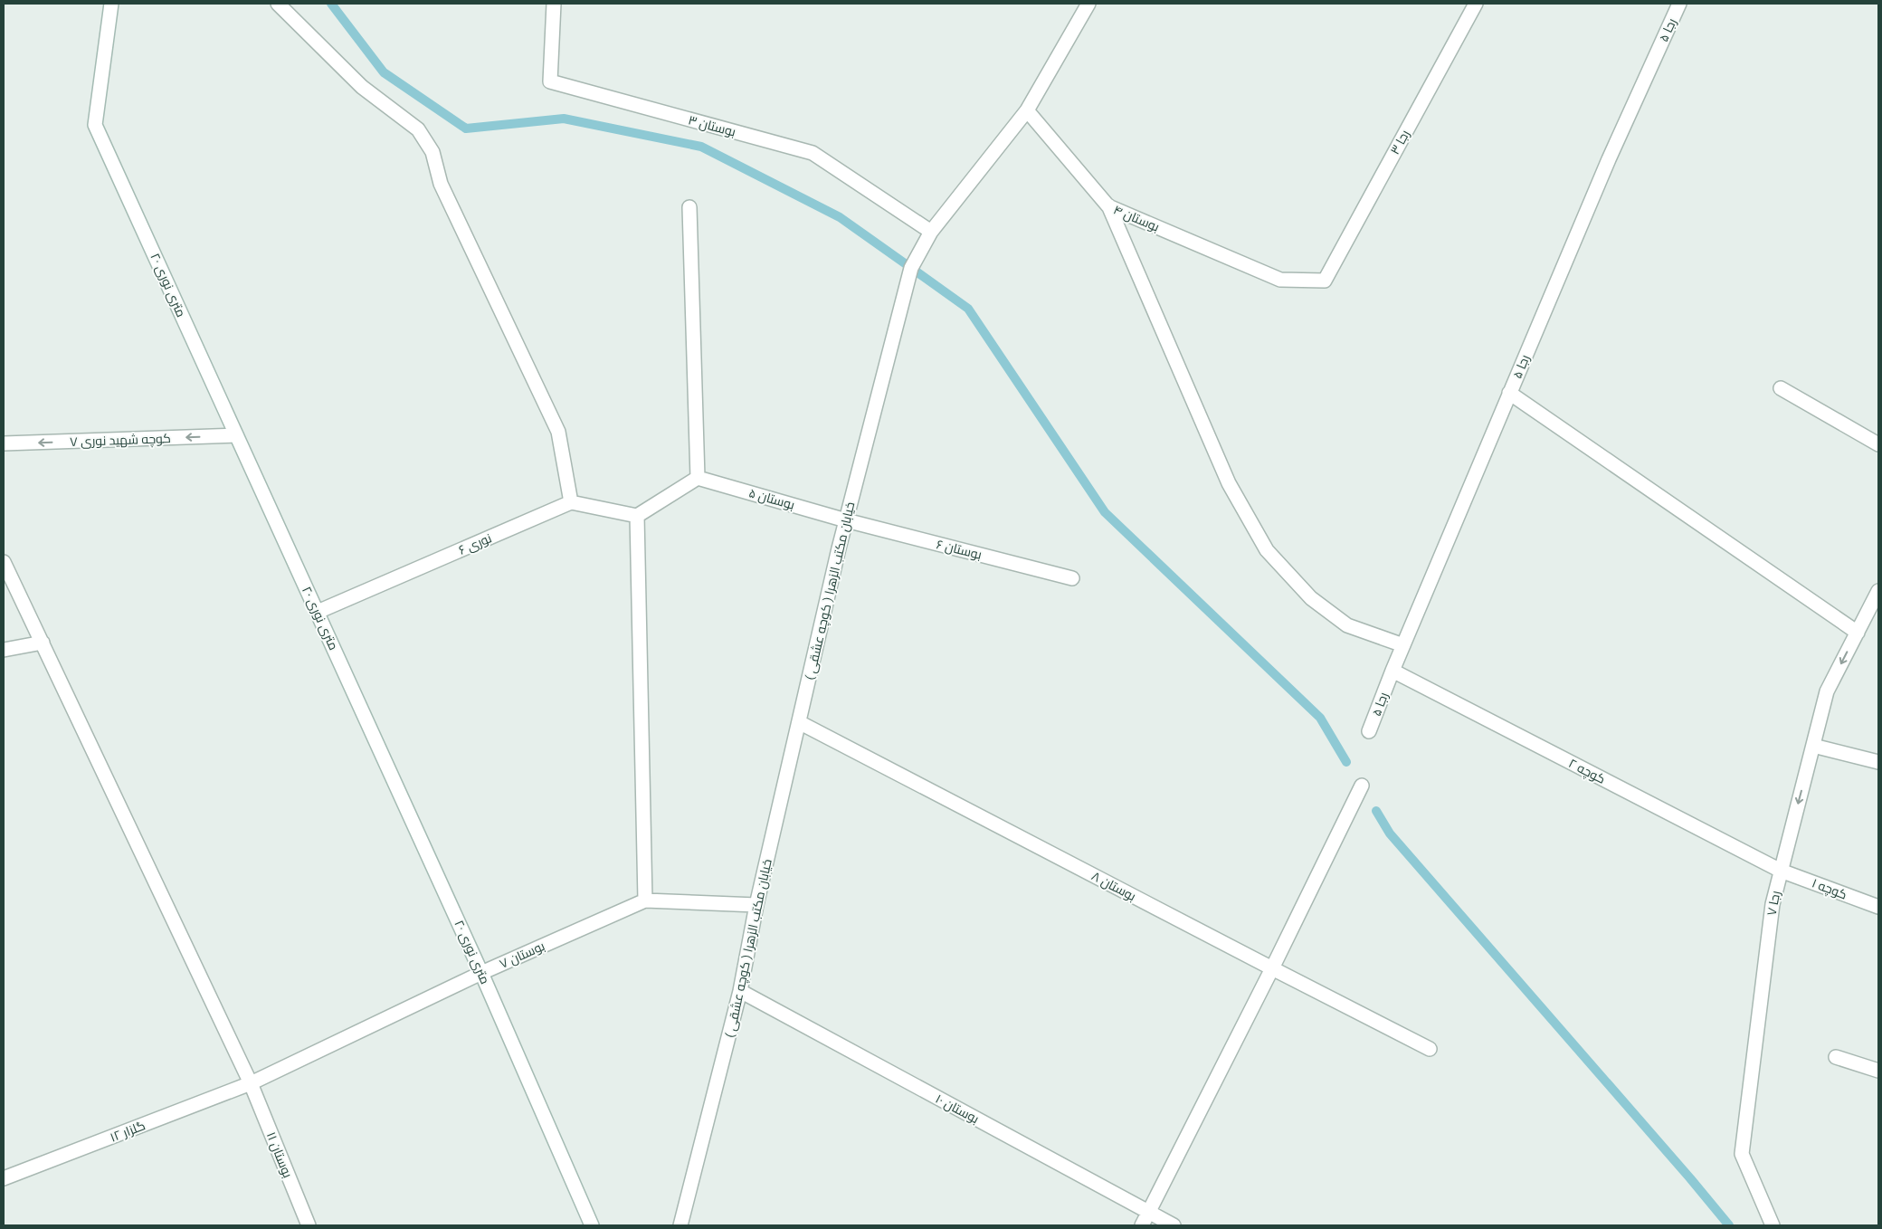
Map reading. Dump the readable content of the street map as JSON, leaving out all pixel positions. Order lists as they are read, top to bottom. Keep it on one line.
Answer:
{"streets":{"street":["رجا ۵","بوستان ۳","رجا ۳","بوستان ۴","۲۰ متری نوری","کوچه شهید نوری ۷","بوستان ۵","نوری ۶","بوستان ۶","خیابان مکتب الزهرا ( کوچه عشقی )","کوچه ۲","بوستان ۸","کوچه ۱","رجا ۷","بوستان ۷","بوستان ۱۰","گلزار ۱۲","بوستان ۱۱"]},"crossings":[["رجا ۵","کوچه ۲"],["بوستان ۳","خیابان مکتب الزهرا ( کوچه عشقی )"],["رجا ۳","بوستان ۴"],["بوستان ۴","خیابان مکتب الزهرا ( کوچه عشقی )"],["۲۰ متری نوری","کوچه شهید نوری ۷"],["۲۰ متری نوری","نوری ۶"],["۲۰ متری نوری","بوستان ۷"],["بوستان ۵","بوستان ۶"],["بوستان ۵","خیابان مکتب الزهرا ( کوچه عشقی )"],["بوستان ۶","خیابان مکتب الزهرا ( کوچه عشقی )"],["خیابان مکتب الزهرا ( کوچه عشقی )","بوستان ۸"],["خیابان مکتب الزهرا ( کوچه عشقی )","بوستان ۷"],["خیابان مکتب الزهرا ( کوچه عشقی )","بوستان ۱۰"],["کوچه ۲","کوچه ۱"],["کوچه ۲","رجا ۷"],["کوچه ۱","رجا ۷"],["بوستان ۷","گلزار ۱۲"],["بوستان ۷","بوستان ۱۱"],["گلزار ۱۲","بوستان ۱۱"]],"one_way":["کوچه شهید نوری ۷","رجا ۷"]}
